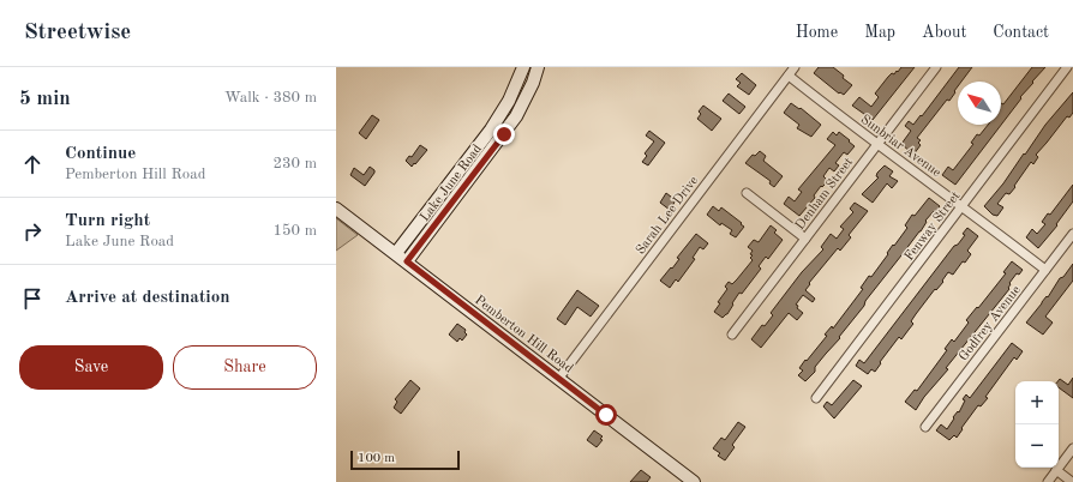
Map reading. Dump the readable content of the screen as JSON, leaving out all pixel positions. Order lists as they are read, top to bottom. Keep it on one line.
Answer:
{"streets":{"street":["Sunbriar Avenue","Lake June Road","Denham Street","Sarah Lee Drive","Fenway Street","Godfrey Avenue","Pemberton Hill Road"]},"crossings":[["Sunbriar Avenue","Denham Street"],["Sunbriar Avenue","Sarah Lee Drive"],["Sunbriar Avenue","Fenway Street"],["Sunbriar Avenue","Godfrey Avenue"],["Lake June Road","Pemberton Hill Road"],["Sarah Lee Drive","Pemberton Hill Road"]],"scale_bar":"100 m","north":"top left","page":{"header":"Streetwise","nav":["Home","Map","About","Contact"],"heading":["5 min","Walk · 380 m"],"list":[["Continue","Pemberton Hill Road","230 m"],["Turn right","Lake June Road","150 m"],"Arrive at destination"],"buttons":["Save","Share"],"map_buttons":["+","−"],"scale":"100 m"}}
